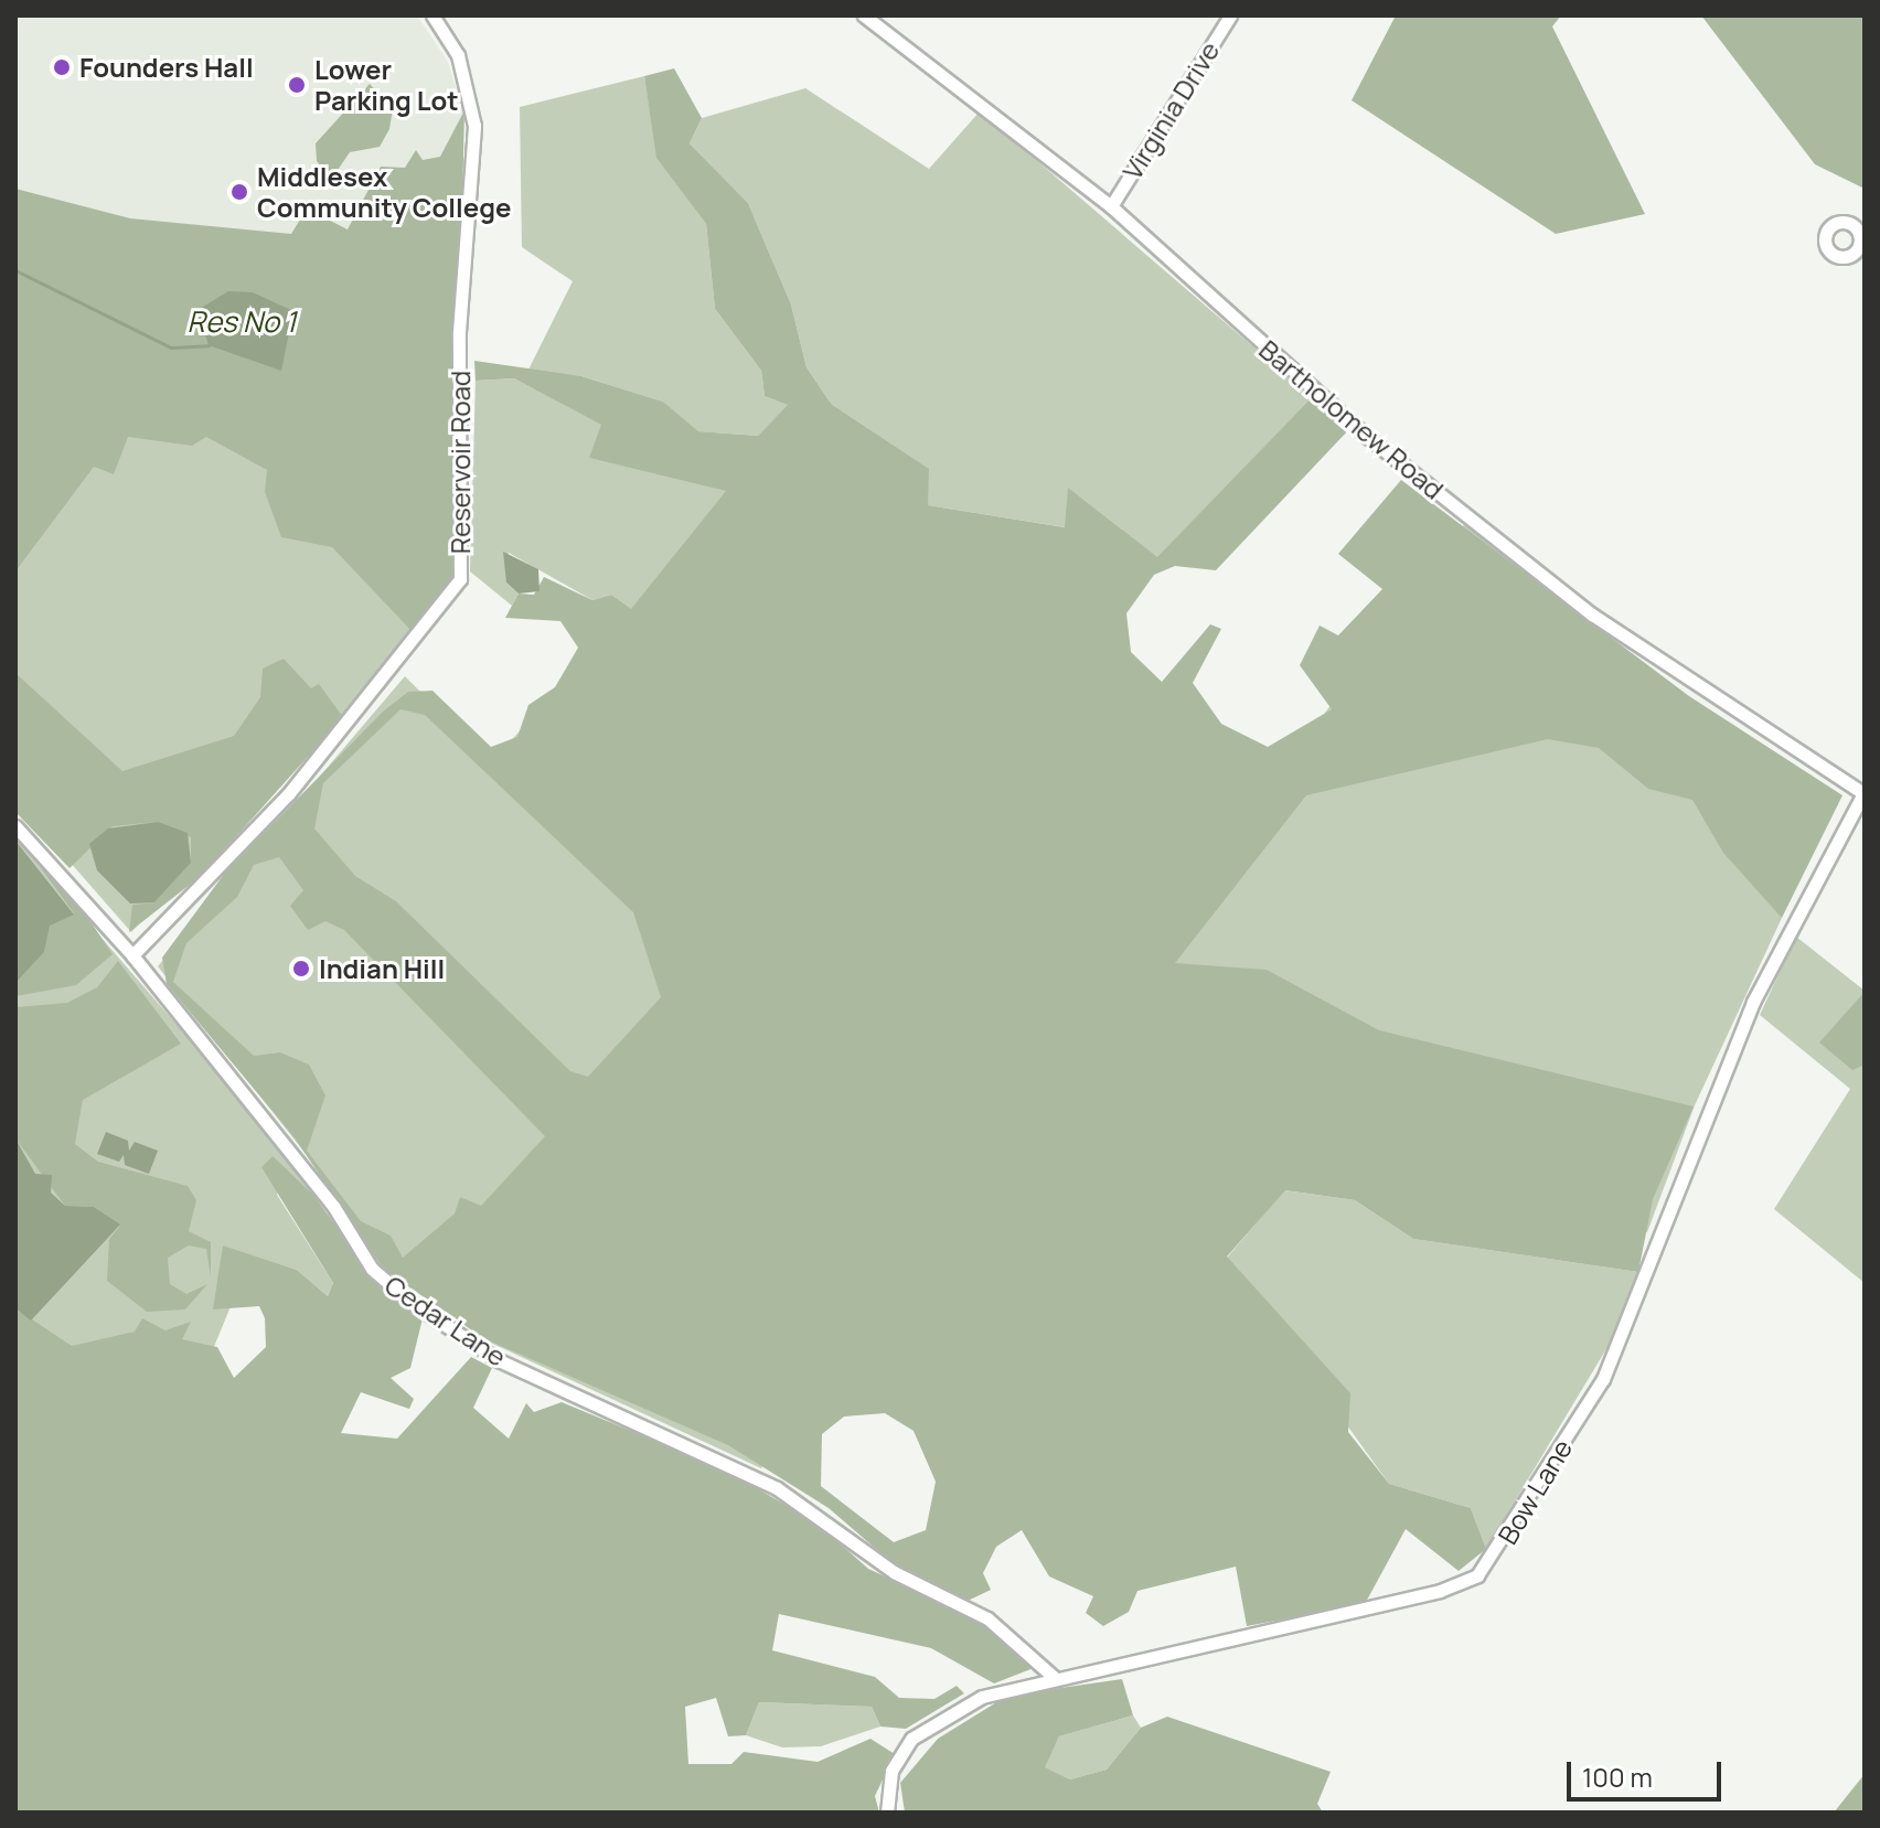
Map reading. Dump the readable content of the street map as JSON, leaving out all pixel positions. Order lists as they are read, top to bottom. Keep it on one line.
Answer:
{"streets":{"street":["Virginia Drive","Bartholomew Road","Reservoir Road","Cedar Lane","Bow Lane"]},"crossings":[["Virginia Drive","Bartholomew Road"],["Bartholomew Road","Bow Lane"],["Reservoir Road","Cedar Lane"],["Cedar Lane","Bow Lane"]],"water":["Res No 1"],"places":["Founders Hall","Lower Parking Lot","Middlesex Community College","Indian Hill"],"scale_bar":"100 m"}
